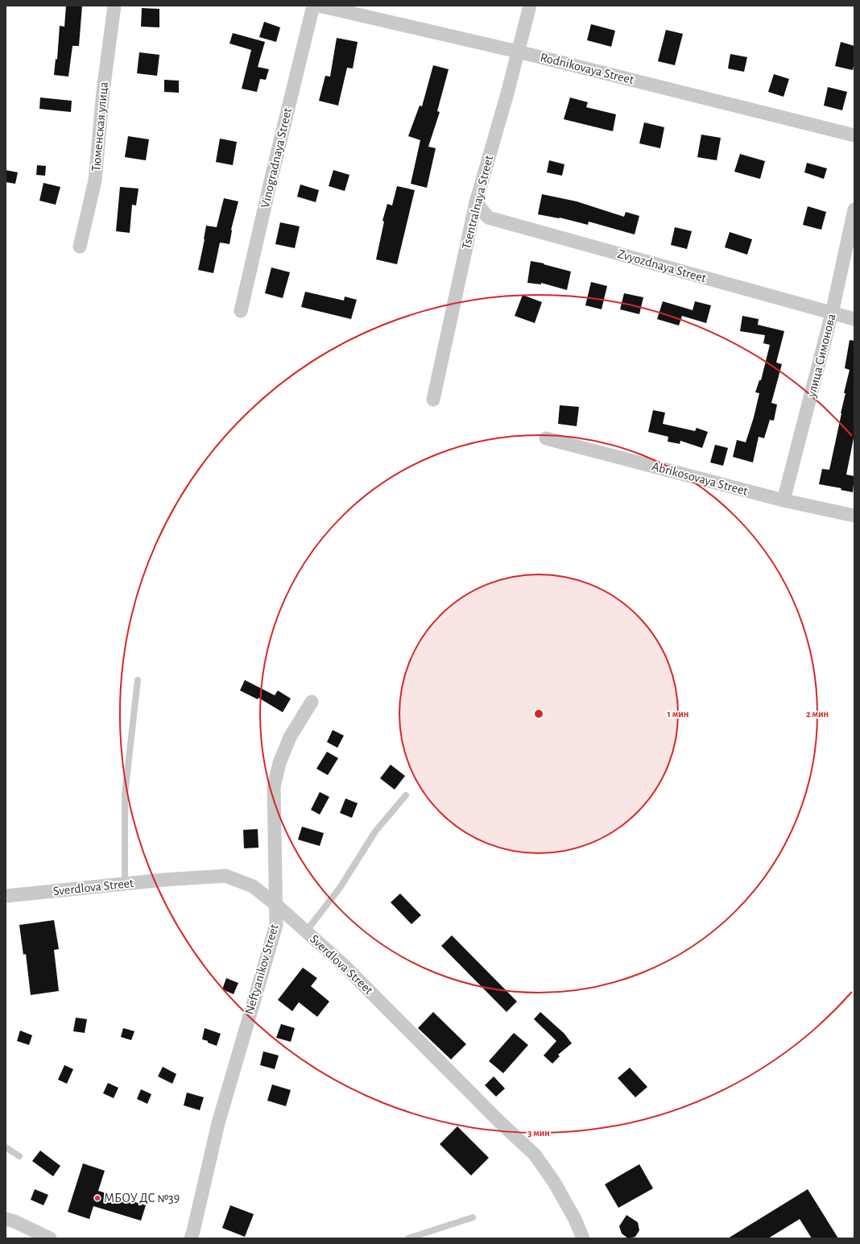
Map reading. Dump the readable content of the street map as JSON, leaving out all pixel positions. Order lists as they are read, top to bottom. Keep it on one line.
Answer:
{"streets":{"street":["Rodnikovaya Street","Тюменская улица","Vinogradnaya Street","Tsentralnaya Street","Zvyozdnaya Street","улица Симонова","Abrikosovaya Street","Sverdlova Street","Neftyanikov Street"]},"crossings":[["Rodnikovaya Street","Tsentralnaya Street"],["Tsentralnaya Street","Zvyozdnaya Street"],["Zvyozdnaya Street","улица Симонова"],["улица Симонова","Abrikosovaya Street"],["Sverdlova Street","Neftyanikov Street"]],"places":["МБОУ ДС №39"],"rings":["1 мин","2 мин","3 мин"]}
